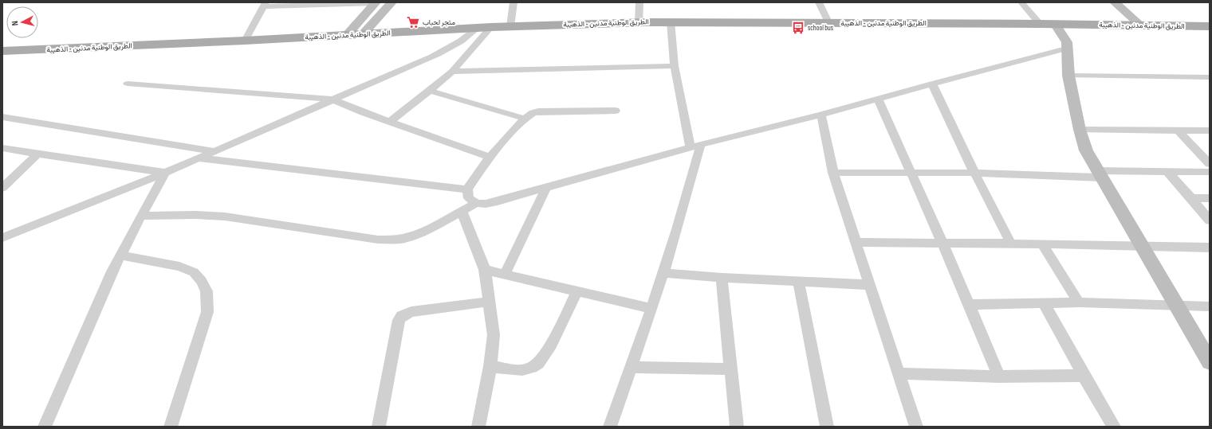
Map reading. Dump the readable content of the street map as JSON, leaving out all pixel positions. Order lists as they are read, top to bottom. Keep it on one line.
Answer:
{"streets":{"main road":["الطريق الوطنية مدنين - الذهيبة"]},"places":{"supermarket":["متجر لحباب"],"bus stop":["school bus"]},"north":"left"}
